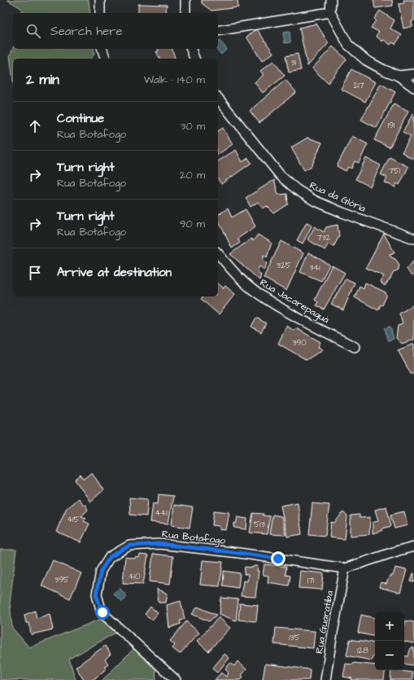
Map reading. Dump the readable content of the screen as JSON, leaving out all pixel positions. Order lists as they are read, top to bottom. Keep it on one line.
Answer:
{"streets":{"street":["Rua da Glória","Rua Jacarepaguá","Rua Botafogo","Rua Guaratiba"]},"crossings":[["Rua Botafogo","Rua Guaratiba"]],"house_numbers":["31","217","191","751","732","325","341","390","441","415","513","410","395","171","135","128"],"page":{"search":"Search here","heading":["2 min","Walk · 140 m"],"list":[["Continue","Rua Botafogo","30 m"],["Turn right","Rua Botafogo","20 m"],["Turn right","Rua Botafogo","90 m"],"Arrive at destination"],"map_buttons":["+","−"]}}
